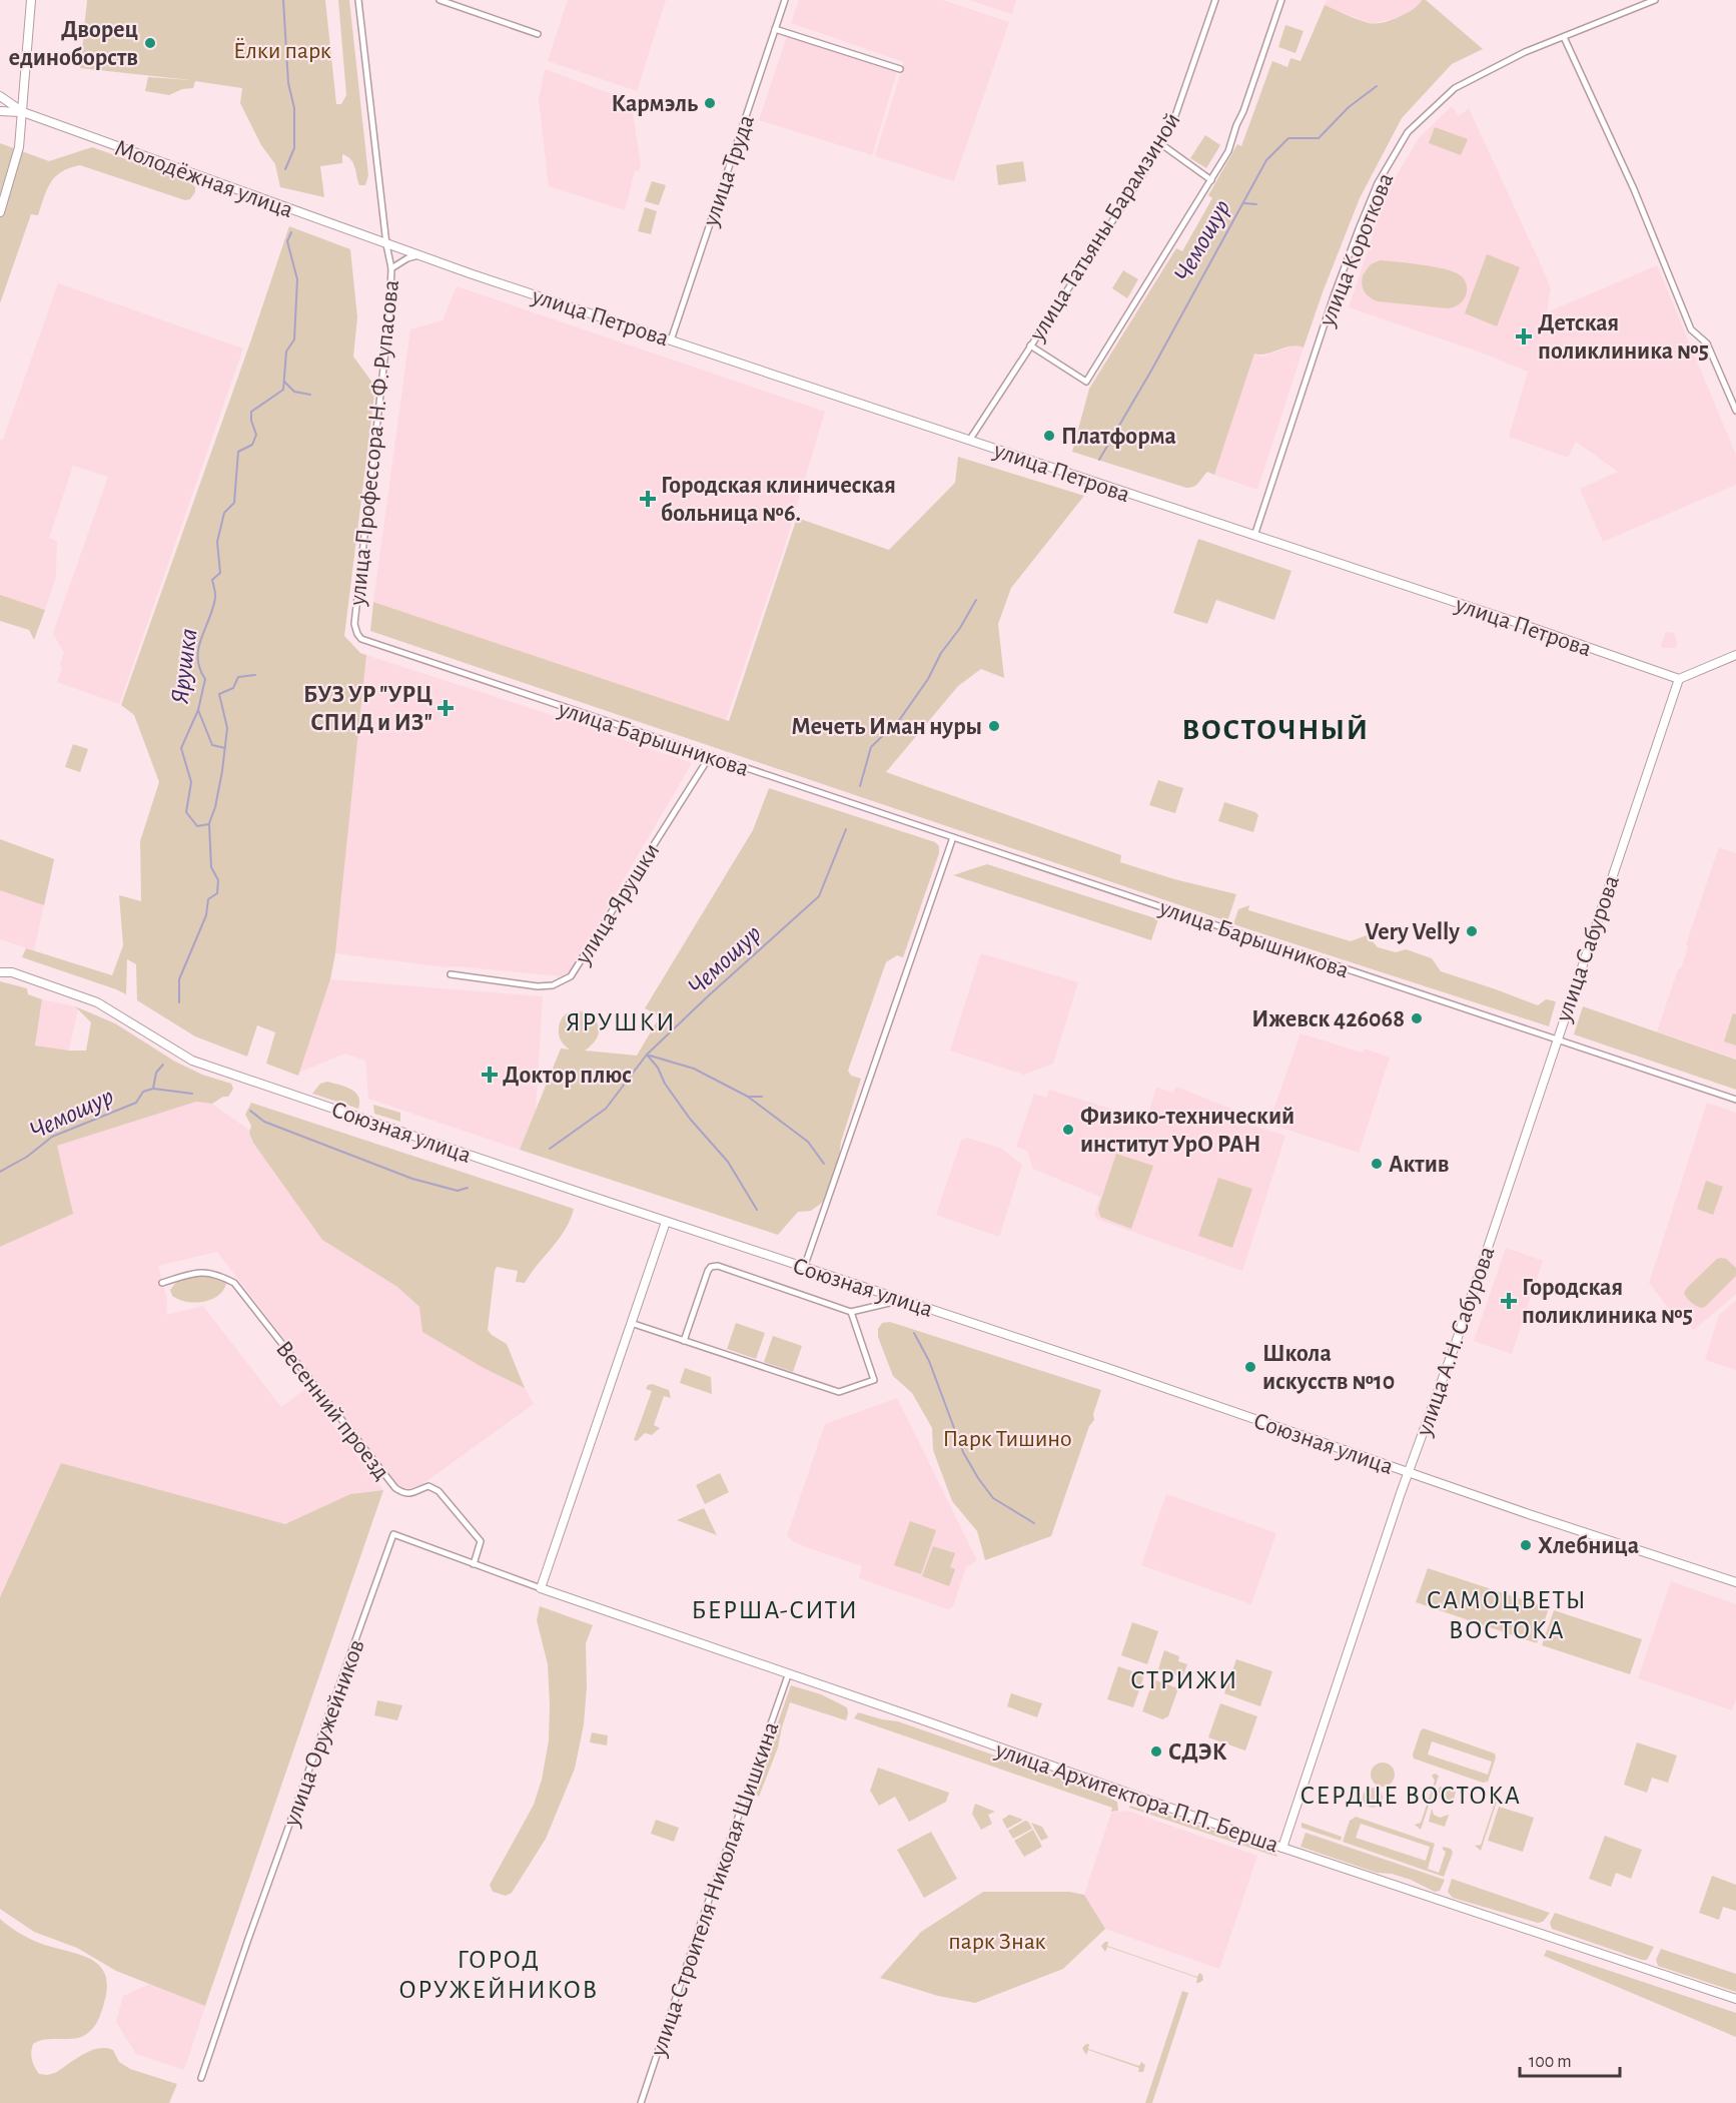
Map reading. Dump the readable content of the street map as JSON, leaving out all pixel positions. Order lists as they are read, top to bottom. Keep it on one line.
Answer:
{"streets":{"main road":["Молодёжная улица","улица Петрова","улица Сабурова","Союзная улица","улица А.Н. Сабурова","улица Архитектора П.П. Берша"],"street":["улица Труда","улица Татьяны Барамзиной","улица Короткова","улица Профессора Н. Ф. Рупасова","улица Барышникова","улица Ярушки","Весенний проезд","улица Оружейников","улица Строителя Николая Шишкина"]},"crossings":[["улица Труда","улица Петрова"],["Молодёжная улица","улица Петрова"],["Молодёжная улица","улица Профессора Н. Ф. Рупасова"],["улица Татьяны Барамзиной","улица Петрова"],["улица Короткова","улица Петрова"],["улица Петрова","улица Профессора Н. Ф. Рупасова"],["улица Петрова","улица Сабурова"],["улица Профессора Н. Ф. Рупасова","улица Барышникова"],["улица Барышникова","улица Ярушки"],["улица Барышникова","улица Сабурова"],["улица Барышникова","улица А.Н. Сабурова"],["улица Сабурова","улица А.Н. Сабурова"],["Союзная улица","улица А.Н. Сабурова"],["улица А.Н. Сабурова","улица Архитектора П.П. Берша"],["Весенний проезд","улица Оружейников"],["улица Оружейников","улица Архитектора П.П. Берша"],["улица Архитектора П.П. Берша","улица Строителя Николая Шишкина"]],"districts":["ВОСТОЧНЫЙ","ЯРУШКИ","САМОЦВЕТЫ ВОСТОКА","БЕРША-СИТИ","СТРИЖИ","СЕРДЦЕ ВОСТОКА","ГОРОД ОРУЖЕЙНИКОВ"],"water":["Чемошур","Ярушка"],"parks":["Ёлки парк","Парк Тишино","парк Знак"],"places":{"other":["Дворец единоборств","Кармэль","Платформа","Мечеть Иман нуры","Very Velly","Ижевск 426068","Физико-технический институт УрО РАН","Актив","Школа искусств №10","Хлебница","СДЭК"],"health":["Детская поликлиника №5","Городская клиническая больница №6.","БУЗ УР \"УРЦ СПИД и ИЗ\"","Доктор плюс","Городская поликлиника №5"]},"scale_bar":"100 m"}
